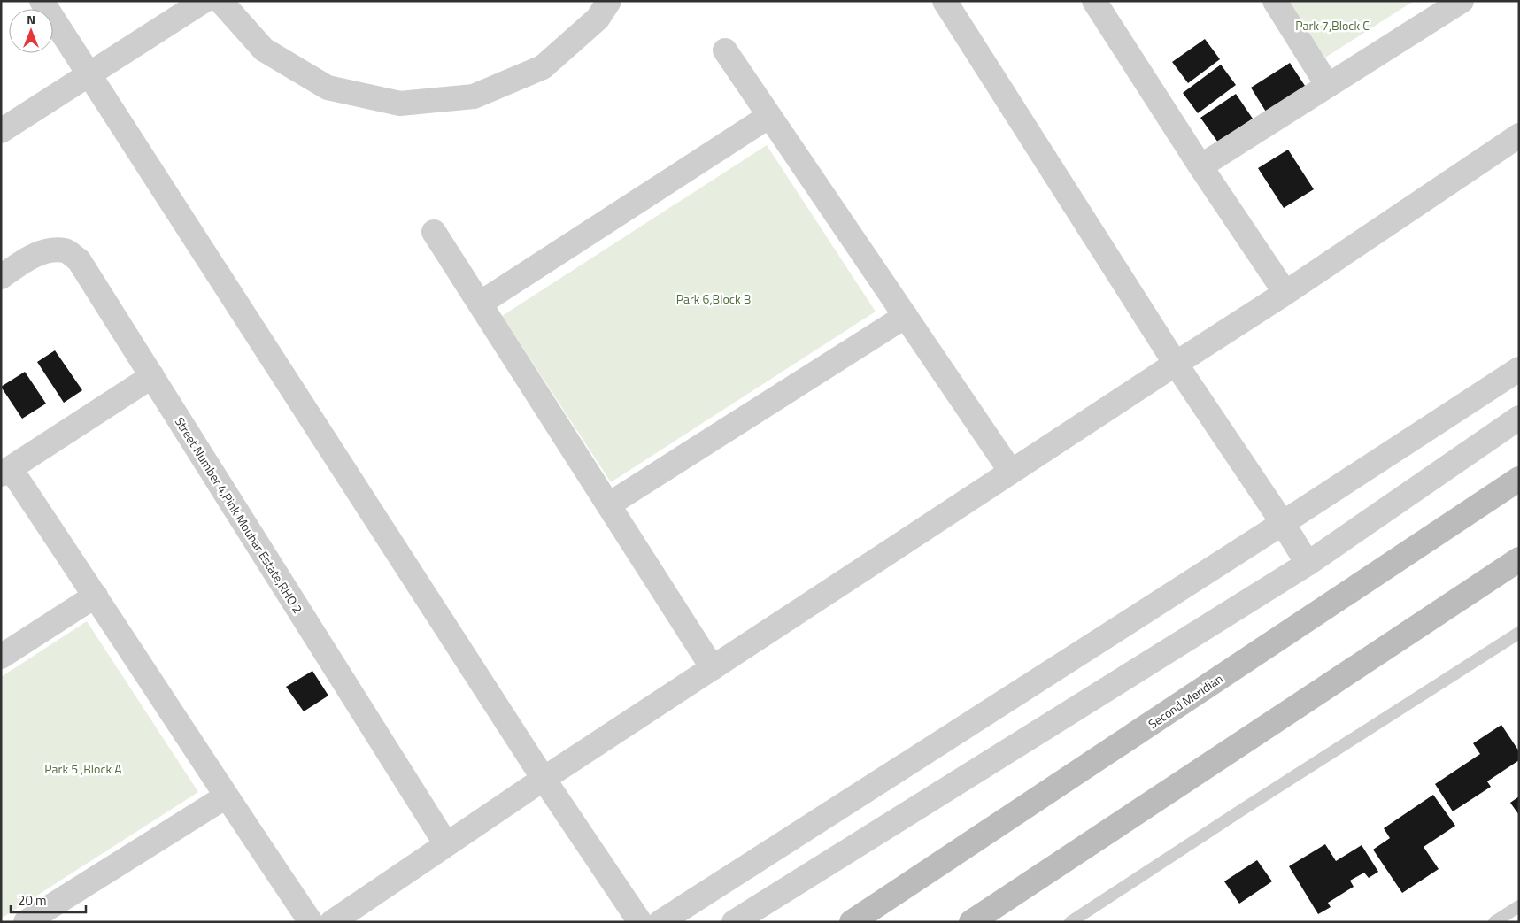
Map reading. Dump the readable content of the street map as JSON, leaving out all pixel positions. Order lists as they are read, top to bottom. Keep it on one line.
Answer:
{"streets":{"street":["Street Number 4,Pink Mouhar Estate,RHO 2","Second Meridian"]},"parks":["Park 7,Block C","Park 6,Block B","Park 5 ,Block A"],"scale_bar":"20 m","north":"top"}
